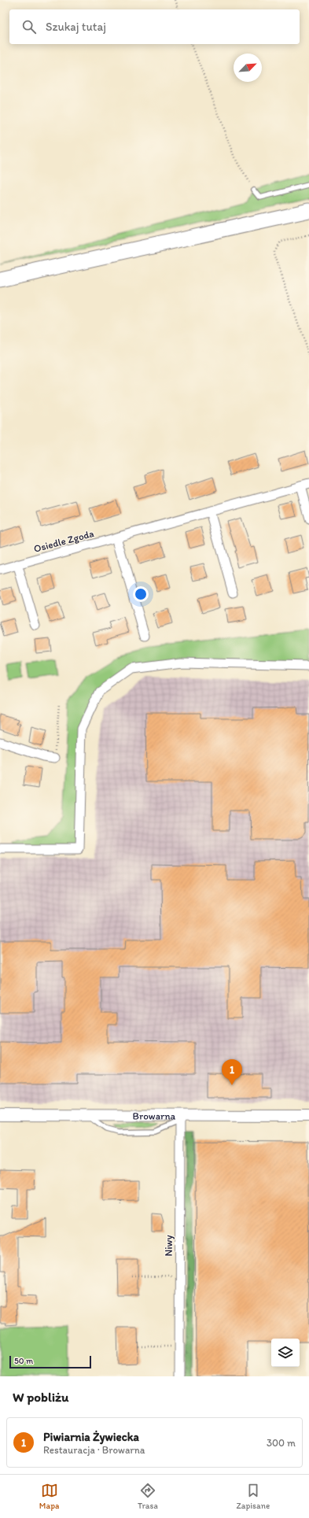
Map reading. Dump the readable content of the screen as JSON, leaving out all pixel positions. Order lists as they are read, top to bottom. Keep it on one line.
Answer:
{"streets":{"street":["Osiedle Zgoda","Browarna","Niwy"]},"crossings":[["Browarna","Niwy"]],"scale_bar":"50 m","north":"top right","page":{"search":"Szukaj tutaj","pins":"1","scale":"50 m","heading":"W pobliżu","list":[{"mark":"1","name":"Piwiarnia Żywiecka","note":"Restauracja · Browarna","value":"300 m"}],"nav":["Mapa","Trasa","Zapisane"]}}
